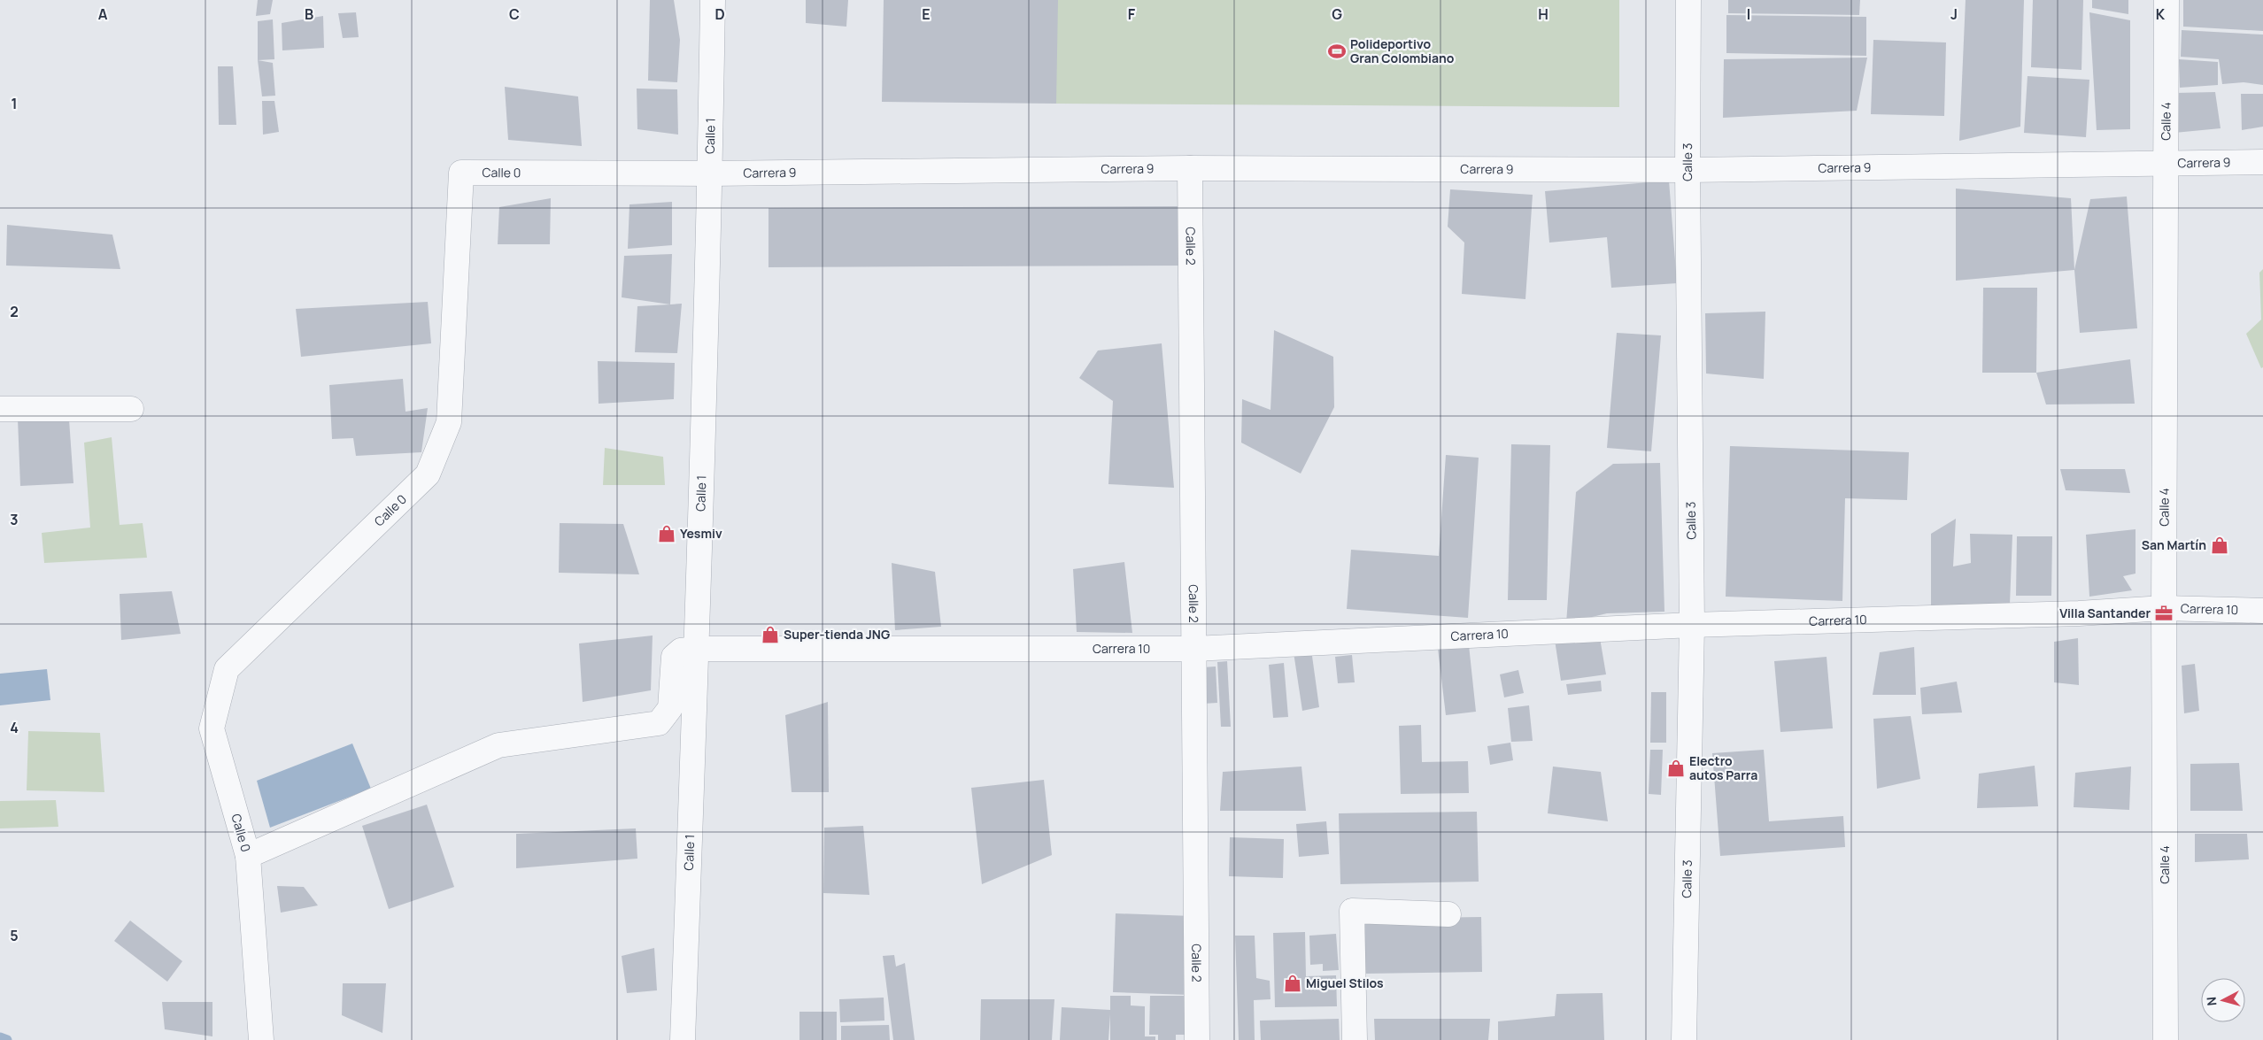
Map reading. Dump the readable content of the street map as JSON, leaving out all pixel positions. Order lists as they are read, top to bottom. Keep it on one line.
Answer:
{"streets":{"street":["Calle 4","Calle 1","Calle 3","Carrera 9","Calle 0","Calle 2","Carrera 10"]},"crossings":[["Calle 4","Carrera 9"],["Calle 4","Carrera 10"],["Calle 1","Carrera 9"],["Calle 1","Calle 0"],["Calle 1","Carrera 10"],["Calle 3","Carrera 9"],["Calle 3","Carrera 10"],["Carrera 9","Calle 0"],["Carrera 9","Calle 2"],["Calle 0","Carrera 10"],["Calle 2","Carrera 10"]],"places":{"sports":["Polideportivo Gran Colombiano"],"shop":["Yesmiv","San Martín","Super-tienda JNG","Electro autos Parra","Miguel Stilos"],"office":["Villa Santander"]},"north":"left","grid":{"columns":["A","B","C","D","E","F","G","H","I","J","K"],"rows":["1","2","3","4","5"]}}
